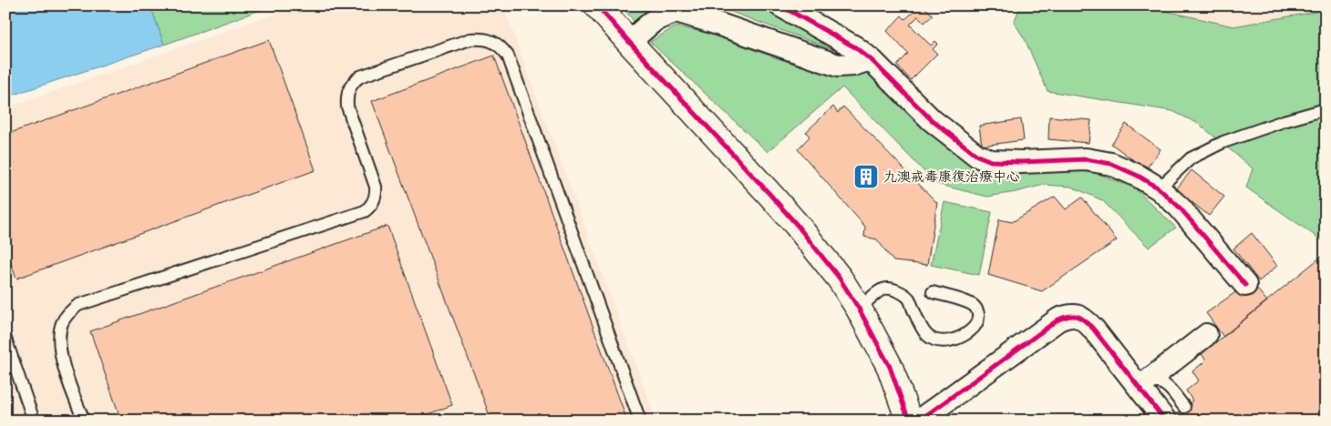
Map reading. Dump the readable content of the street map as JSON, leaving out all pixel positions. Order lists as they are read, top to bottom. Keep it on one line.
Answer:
{"places":{"building":["九澳戒毒康復治療中心"]}}
